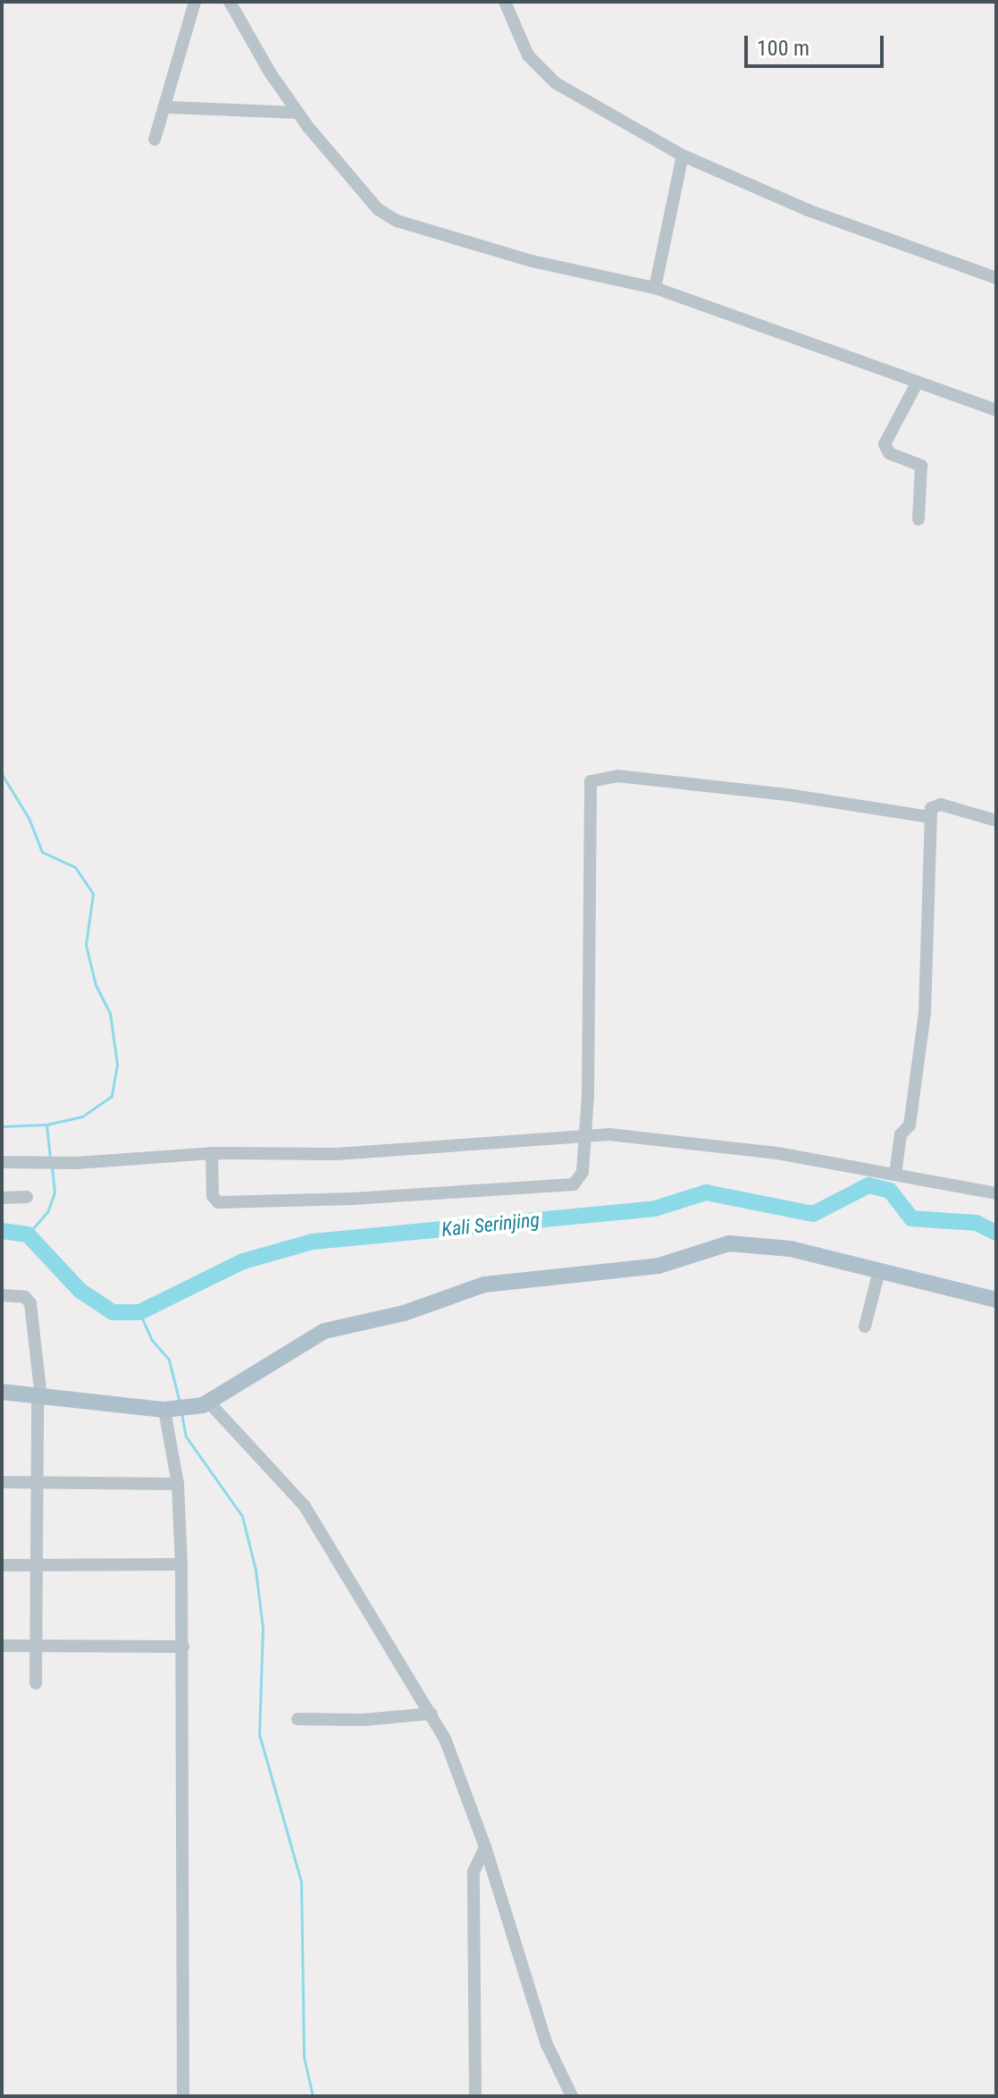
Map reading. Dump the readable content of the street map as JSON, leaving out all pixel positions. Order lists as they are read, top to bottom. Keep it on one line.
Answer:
{"water":["Kali Serinjing"],"scale_bar":"100 m"}
